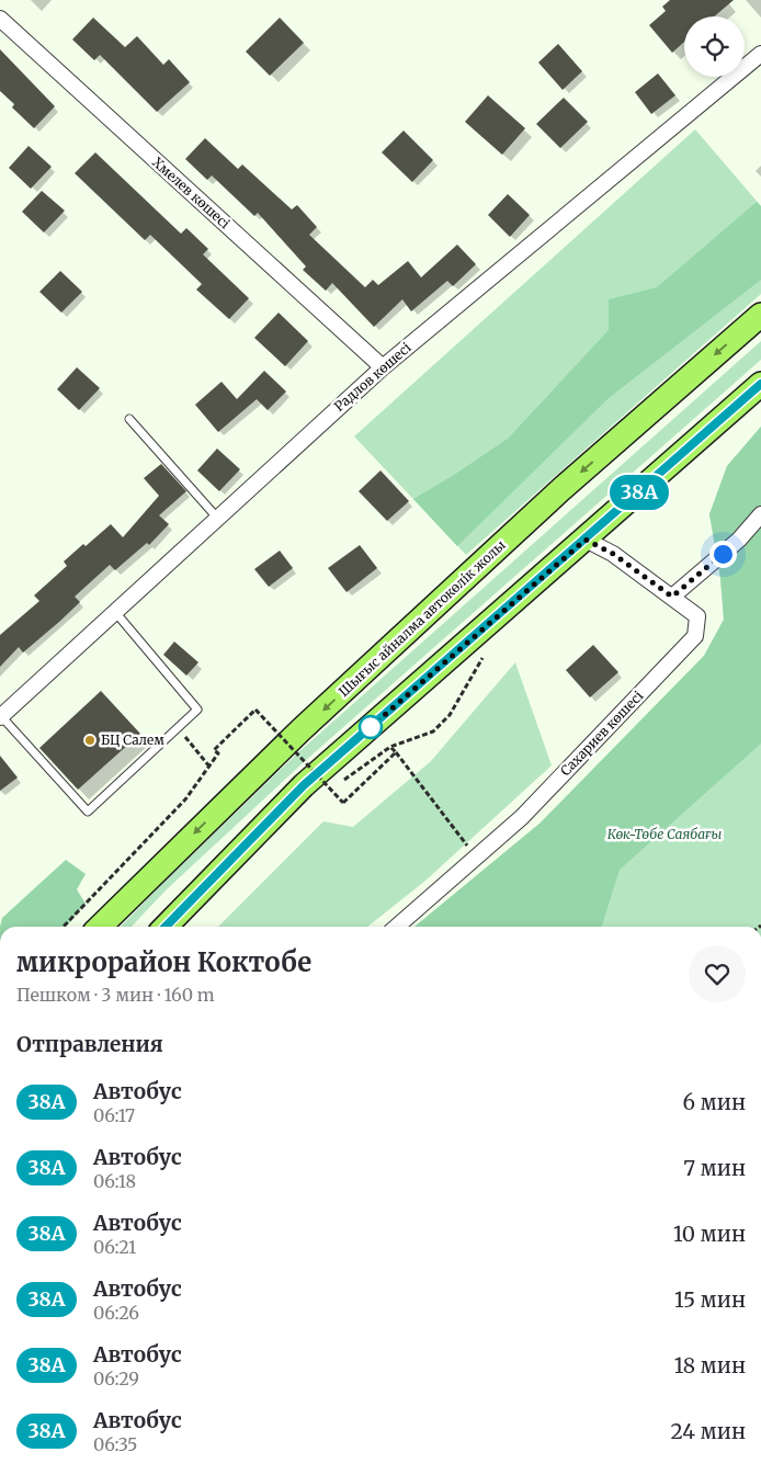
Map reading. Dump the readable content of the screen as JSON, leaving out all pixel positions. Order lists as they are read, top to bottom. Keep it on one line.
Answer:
{"streets":{"main road":["Шығыс айналма автокөлік жолы"],"street":["Хмелев көшесі","Радлов көшесі","Сахариев көшесі"]},"crossings":[["Хмелев көшесі","Радлов көшесі"]],"parks":["Көк-Төбе Саябағы"],"places":["БЦ Салем"],"lines":["bus line 38А"],"page":{"on_map":"38А","heading":[["микрорайон Коктобе","Пешком · 3 мин · 160 m"],"Отправления"],"list":[{"mark":"38А","name":"Автобус","note":"06:17","value":"6 мин"},{"mark":"38А","name":"Автобус","note":"06:18","value":"7 мин"},{"mark":"38А","name":"Автобус","note":"06:21","value":"10 мин"},{"mark":"38А","name":"Автобус","note":"06:26","value":"15 мин"},{"mark":"38А","name":"Автобус","note":"06:29","value":"18 мин"},{"mark":"38А","name":"Автобус","note":"06:35","value":"24 мин"}]}}
